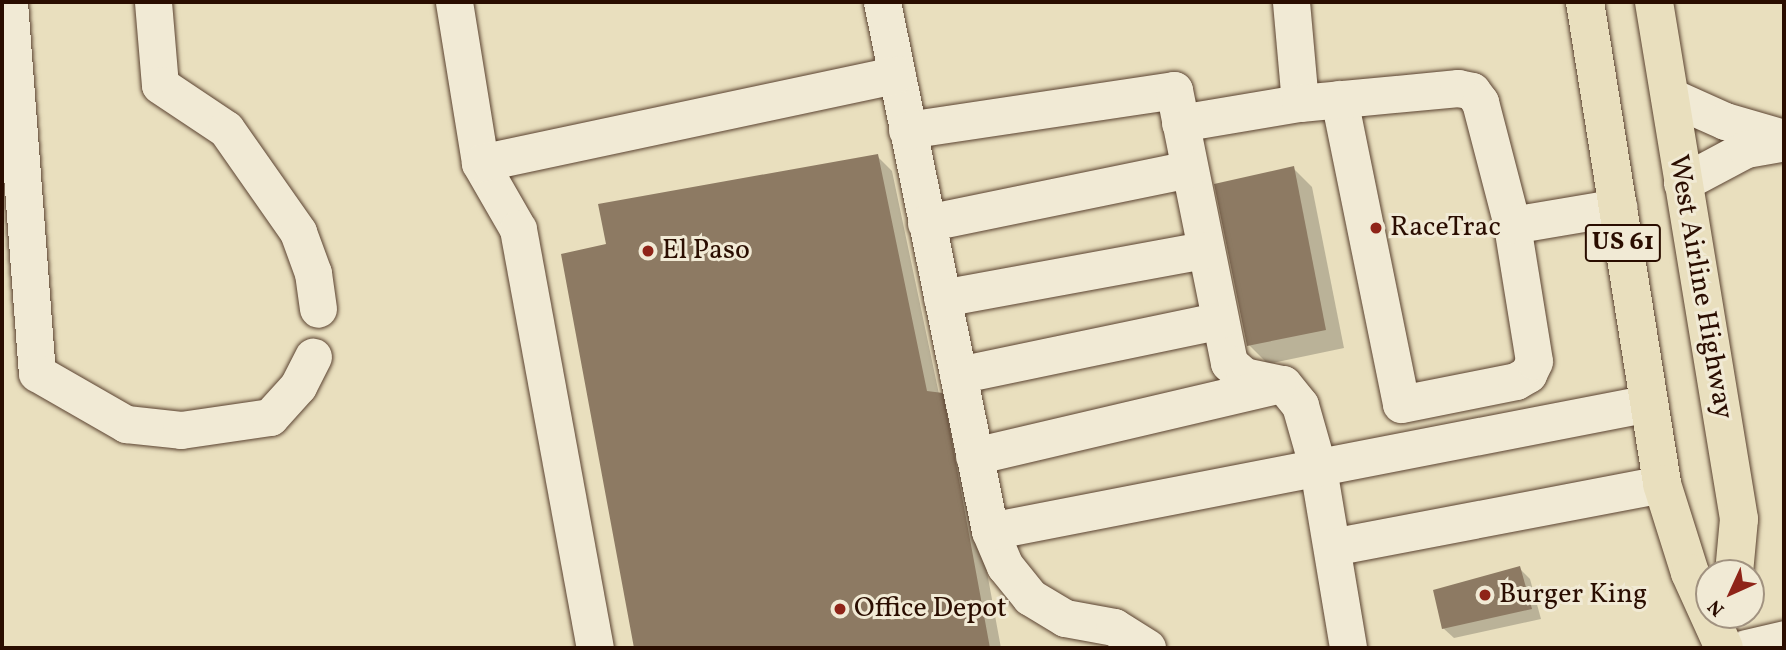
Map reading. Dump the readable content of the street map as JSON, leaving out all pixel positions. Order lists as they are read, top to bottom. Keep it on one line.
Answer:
{"streets":{"highway":["US 61","West Airline Highway"]},"places":["RaceTrac","El Paso","Burger King","Office Depot"],"north":"bottom left"}
